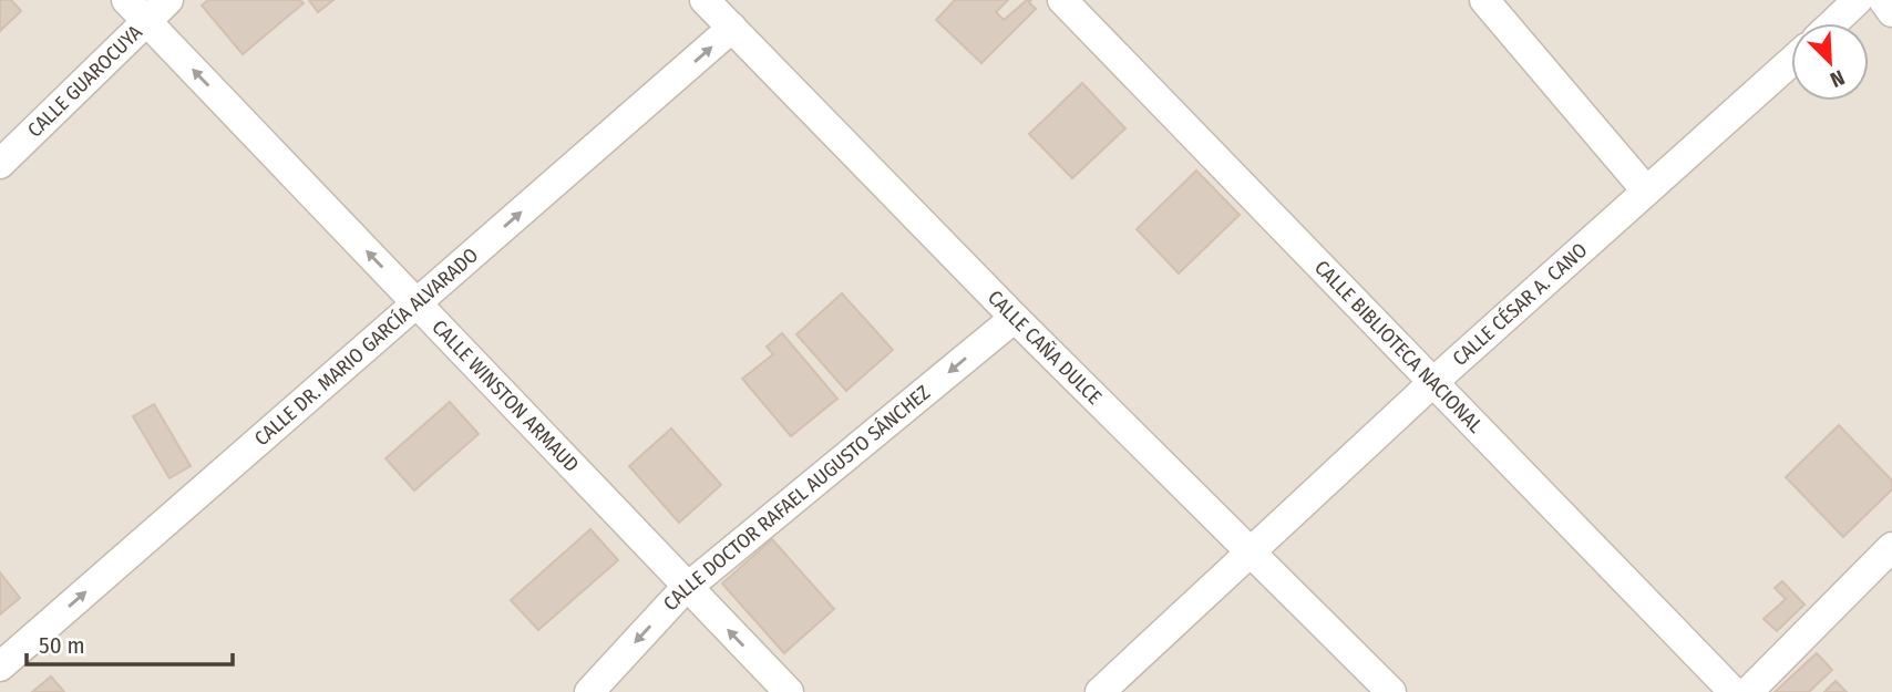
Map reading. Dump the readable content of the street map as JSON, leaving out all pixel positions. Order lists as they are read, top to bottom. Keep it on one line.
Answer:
{"streets":{"street":["CALLE GUAROCUYA","CALLE CÉSAR A. CANO","CALLE BIBLIOTECA NACIONAL","CALLE DR. MARIO GARCÍA ALVARADO","CALLE CAÑA DULCE","CALLE WINSTON ARMAUD","CALLE DOCTOR RAFAEL AUGUSTO SÁNCHEZ"]},"crossings":[["CALLE GUAROCUYA","CALLE WINSTON ARMAUD"],["CALLE CÉSAR A. CANO","CALLE BIBLIOTECA NACIONAL"],["CALLE CÉSAR A. CANO","CALLE CAÑA DULCE"],["CALLE DR. MARIO GARCÍA ALVARADO","CALLE CAÑA DULCE"],["CALLE DR. MARIO GARCÍA ALVARADO","CALLE WINSTON ARMAUD"],["CALLE CAÑA DULCE","CALLE DOCTOR RAFAEL AUGUSTO SÁNCHEZ"],["CALLE WINSTON ARMAUD","CALLE DOCTOR RAFAEL AUGUSTO SÁNCHEZ"]],"one_way":["CALLE DR. MARIO GARCÍA ALVARADO","CALLE WINSTON ARMAUD","CALLE DOCTOR RAFAEL AUGUSTO SÁNCHEZ"],"scale_bar":"50 m","north":"bottom right"}
